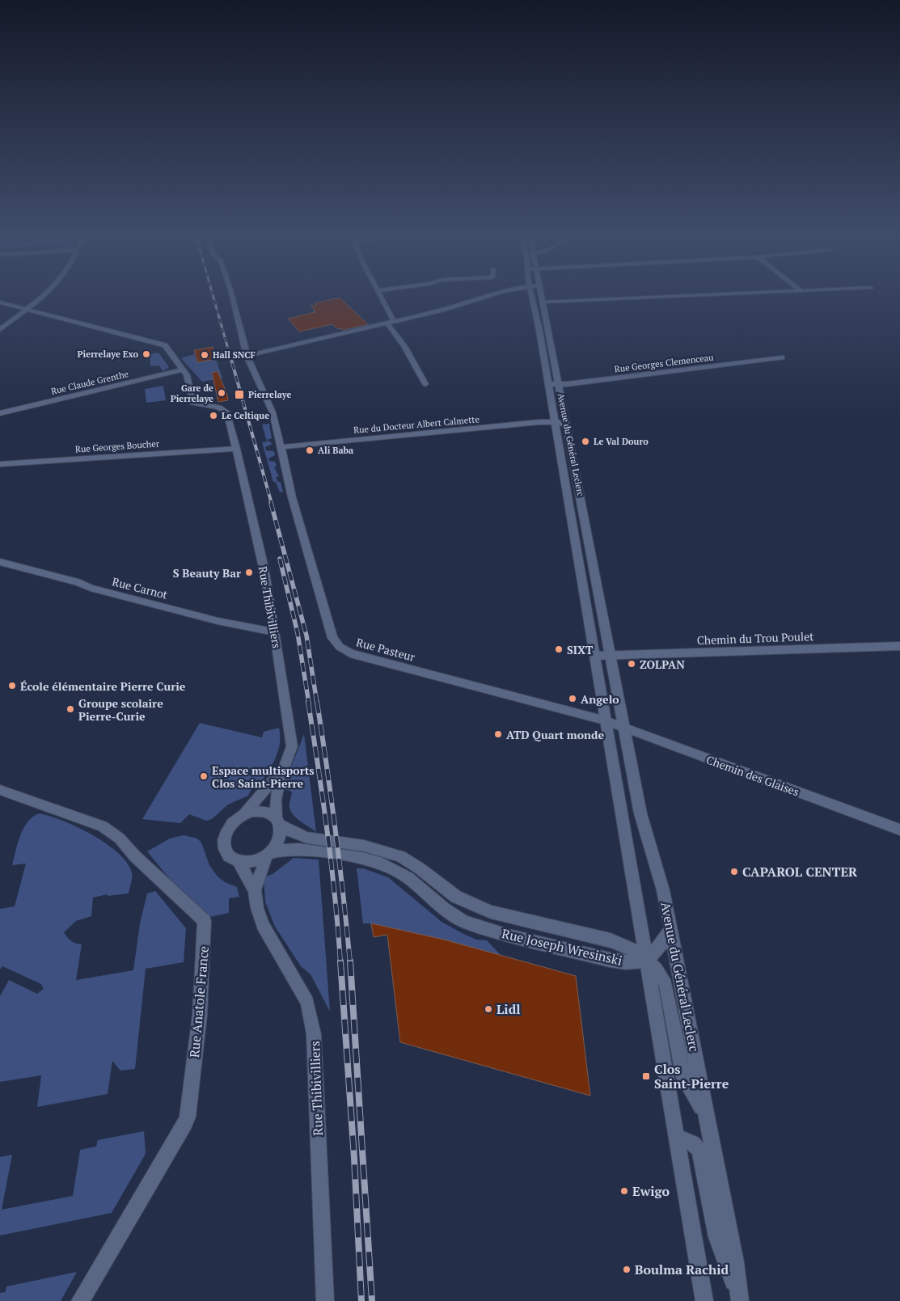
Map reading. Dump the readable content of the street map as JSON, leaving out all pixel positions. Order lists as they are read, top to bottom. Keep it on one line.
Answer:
{"streets":{"street":["Rue Georges Clemenceau","Rue Claude Grenthe","Rue du Docteur Albert Calmette","Avenue du Général Leclerc","Rue Georges Boucher","Rue Carnot","Rue Thibivilliers","Chemin du Trou Poulet","Rue Pasteur","Chemin des Glaises","Rue Joseph Wresinski","Rue Anatole France"]},"crossings":[["Rue Georges Clemenceau","Avenue du Général Leclerc"],["Rue Claude Grenthe","Rue Thibivilliers"],["Rue du Docteur Albert Calmette","Avenue du Général Leclerc"],["Rue du Docteur Albert Calmette","Rue Pasteur"],["Avenue du Général Leclerc","Chemin du Trou Poulet"],["Avenue du Général Leclerc","Rue Pasteur"],["Avenue du Général Leclerc","Chemin des Glaises"],["Avenue du Général Leclerc","Rue Joseph Wresinski"],["Rue Georges Boucher","Rue Thibivilliers"],["Rue Carnot","Rue Thibivilliers"],["Rue Thibivilliers","Rue Joseph Wresinski"],["Rue Pasteur","Chemin des Glaises"]],"places":{"other":["Pierrelaye Exo","Hall SNCF","Gare de Pierrelaye","Le Celtique","Le Val Douro","Ali Baba","S Beauty Bar","SIXT","ZOLPAN","École élémentaire Pierre Curie","Angelo","Groupe scolaire Pierre-Curie","ATD Quart monde","Espace multisports Clos Saint-Pierre","CAPAROL CENTER","Lidl","Ewigo","Boulma Rachid"],"transit":["Pierrelaye","Clos Saint-Pierre"]}}
